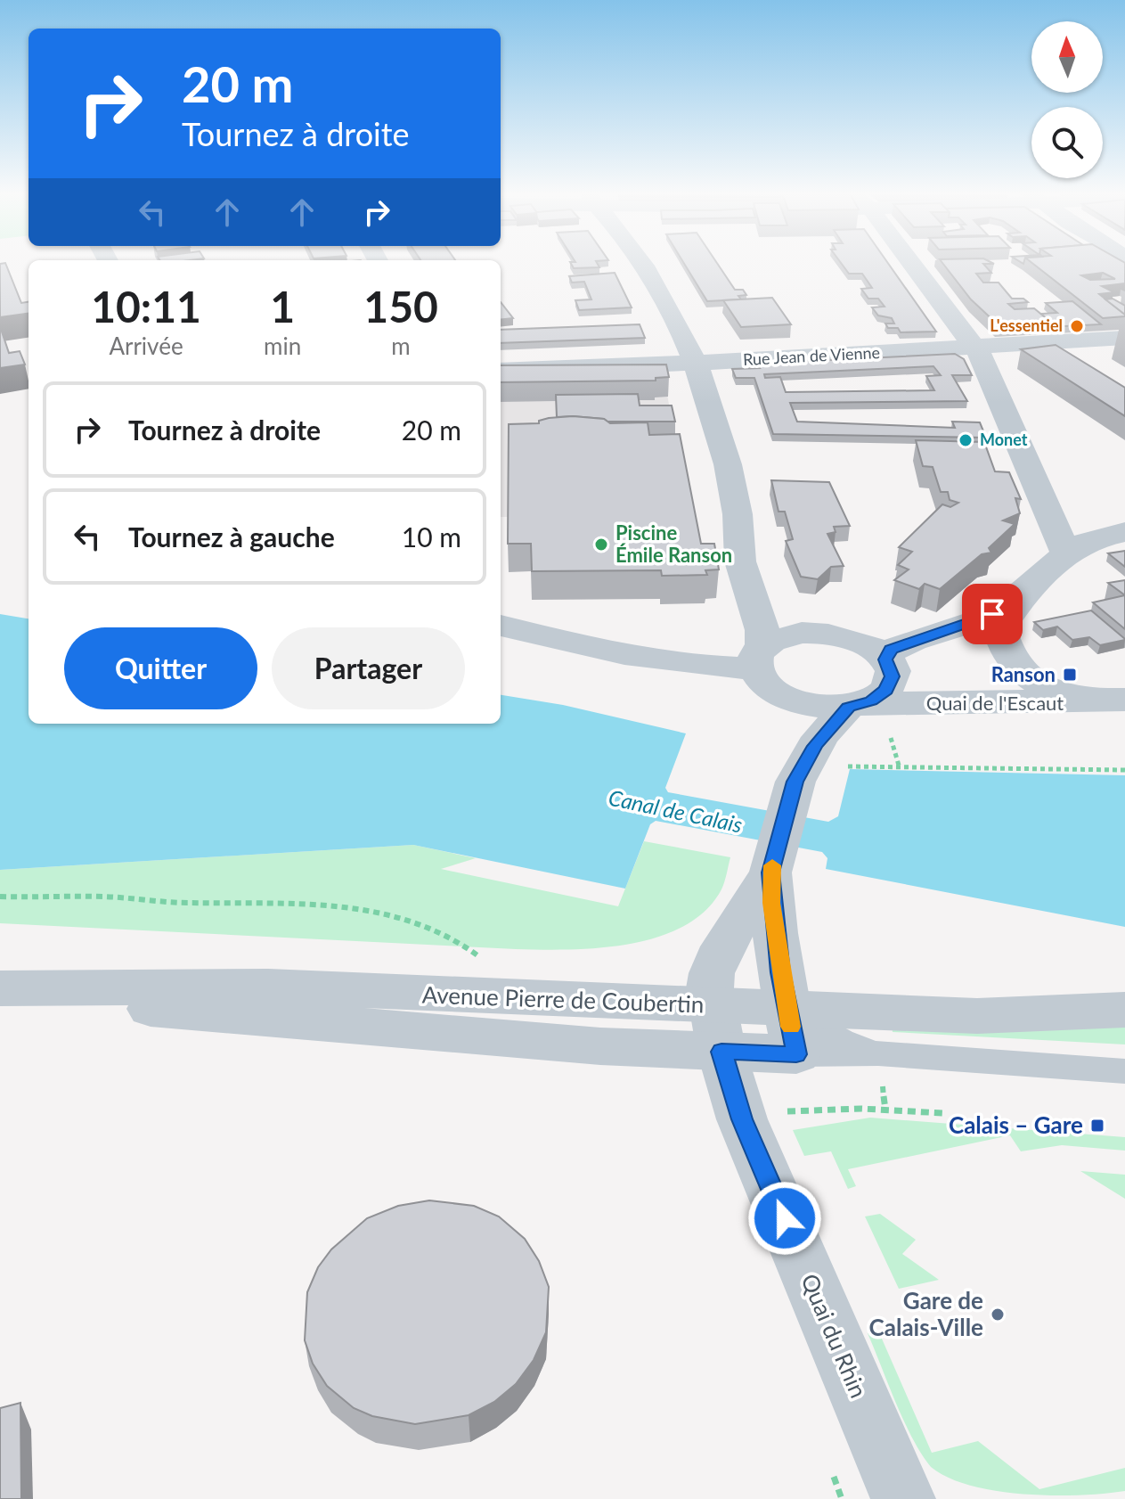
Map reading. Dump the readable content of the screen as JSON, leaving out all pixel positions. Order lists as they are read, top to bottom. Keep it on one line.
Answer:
{"streets":{"street":["Rue Jean de Vienne","Quai de l'Escaut","Avenue Pierre de Coubertin","Quai du Rhin"]},"crossings":[["Avenue Pierre de Coubertin","Quai du Rhin"]],"water":["Canal de Calais"],"places":{"other":["L'essentiel","Monet","Piscine Émile Ranson","Gare de Calais-Ville"],"transit":["Ranson","Calais – Gare"]},"north":"top","page":{"turn":["20 m","Tournez à droite"],"eta":["10:11","Arrivée","1","min","150","m"],"list":[{"name":"Tournez à droite","value":"20 m"},{"name":"Tournez à gauche","value":"10 m"}],"buttons":["Quitter","Partager"]}}
